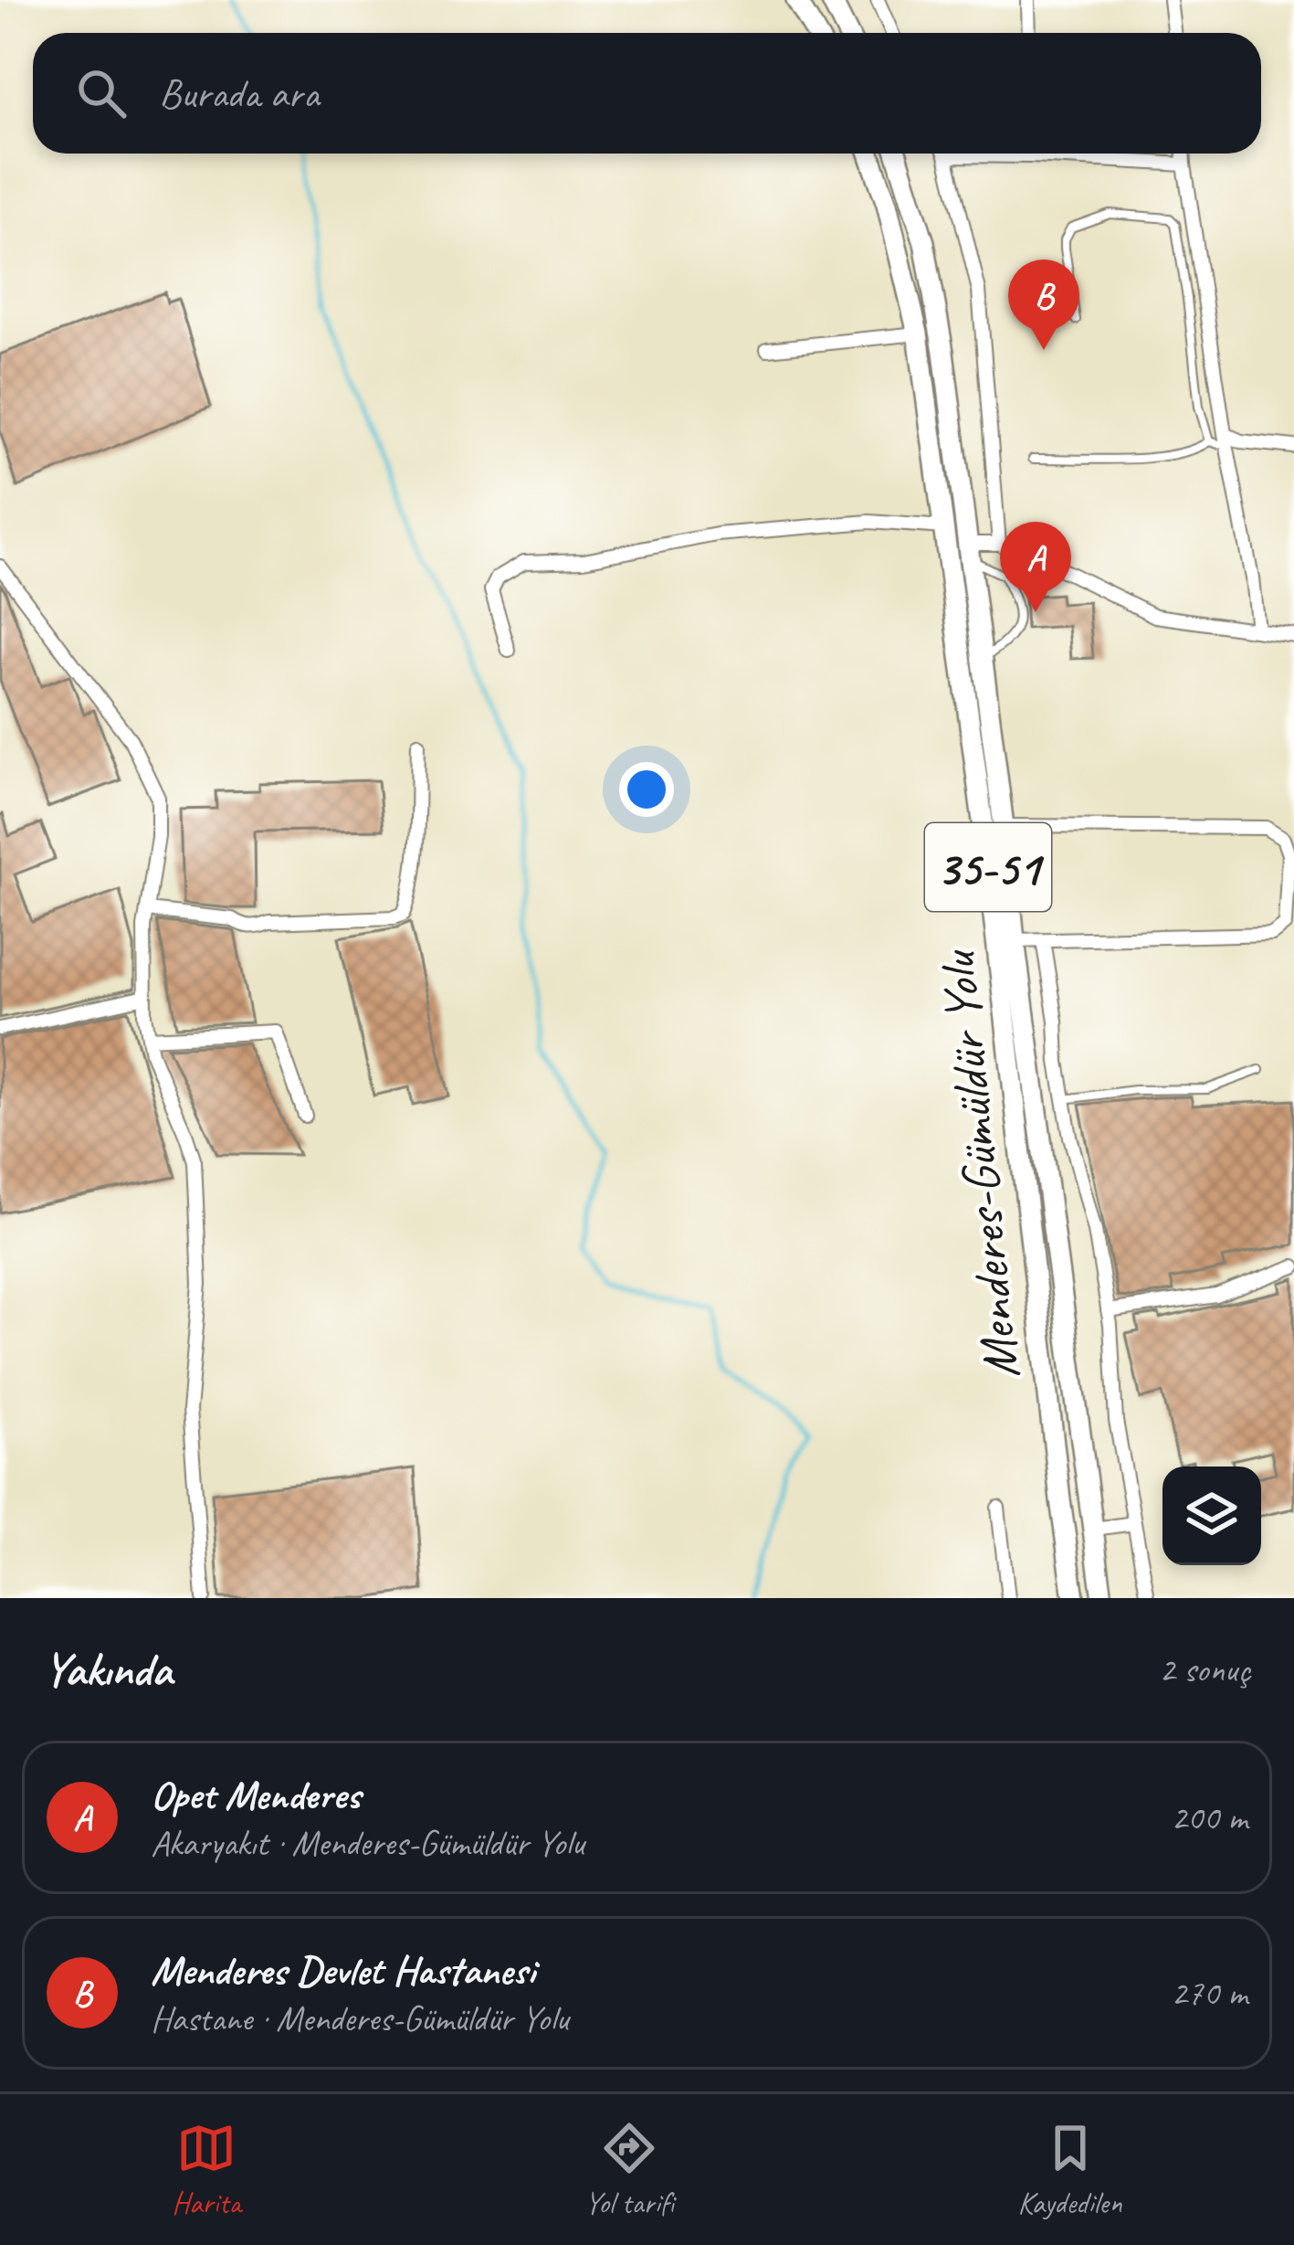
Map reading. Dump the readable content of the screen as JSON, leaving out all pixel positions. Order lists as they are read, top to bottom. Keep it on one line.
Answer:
{"streets":{"main road":["35-51","Menderes-Gümüldür Yolu"]},"page":{"search":"Burada ara","pins":["B","A"],"heading":["Yakında","2 sonuç"],"list":[{"mark":"A","name":"Opet Menderes","note":"Akaryakıt · Menderes-Gümüldür Yolu","value":"200 m"},{"mark":"B","name":"Menderes Devlet Hastanesi","note":"Hastane · Menderes-Gümüldür Yolu","value":"270 m"}],"nav":["Harita","Yol tarifi","Kaydedilen"]}}
